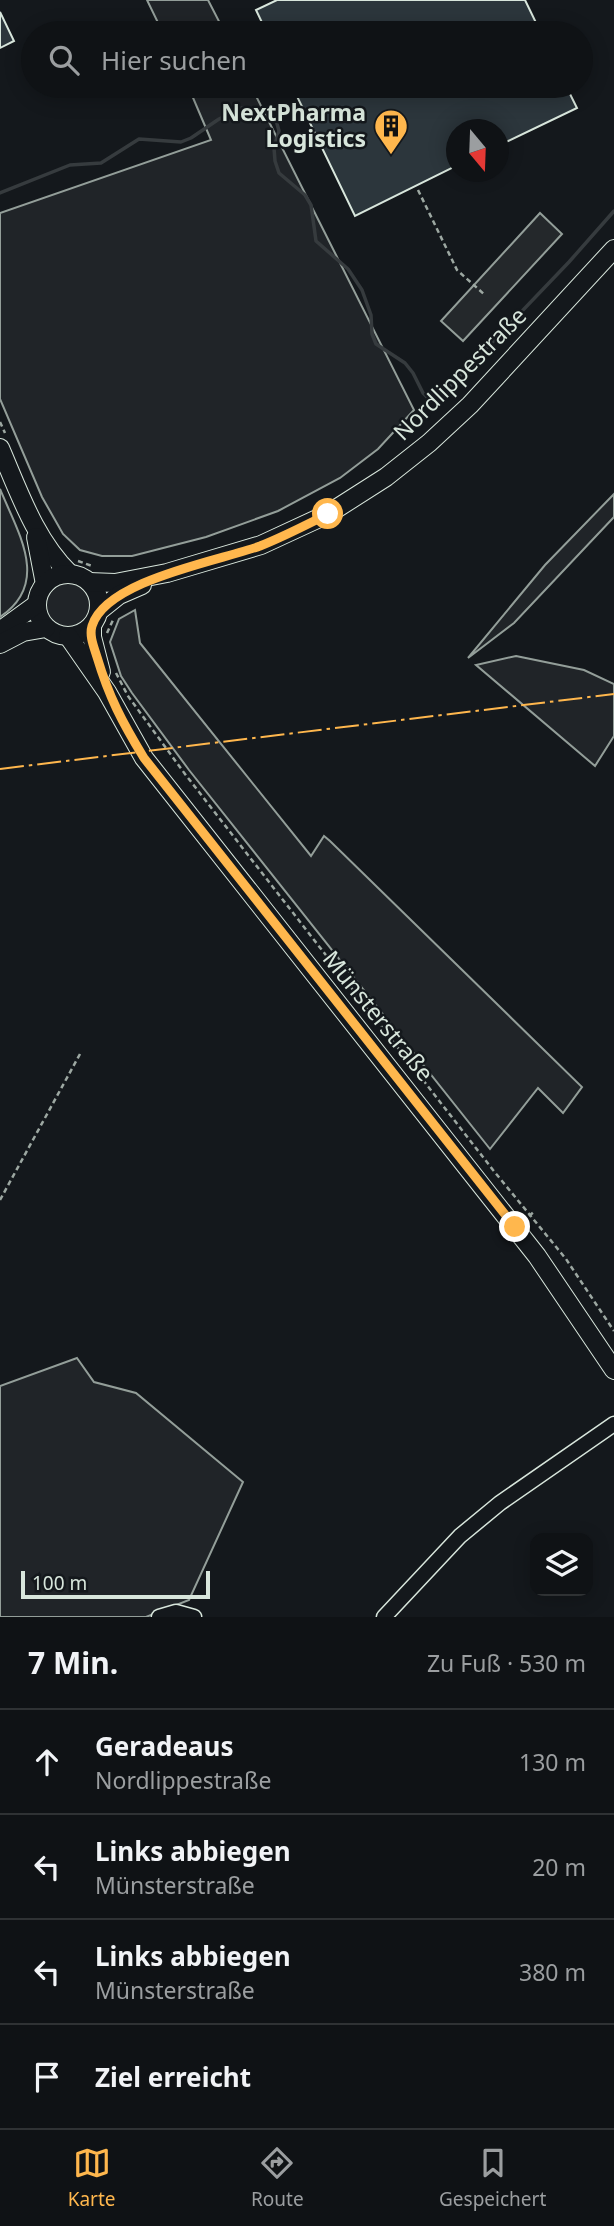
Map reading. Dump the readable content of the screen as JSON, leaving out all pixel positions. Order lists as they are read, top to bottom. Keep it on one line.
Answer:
{"streets":{"main road":["Nordlippestraße","Münsterstraße"]},"crossings":[["Nordlippestraße","Münsterstraße"]],"places":{"building":["NextPharma Logistics"]},"scale_bar":"100 m","north":"bottom","page":{"search":"Hier suchen","scale":"100 m","heading":["7 Min.","Zu Fuß · 530 m"],"list":[["Geradeaus","Nordlippestraße","130 m"],["Links abbiegen","Münsterstraße","20 m"],["Links abbiegen","Münsterstraße","380 m"],"Ziel erreicht"],"nav":["Karte","Route","Gespeichert"]}}
